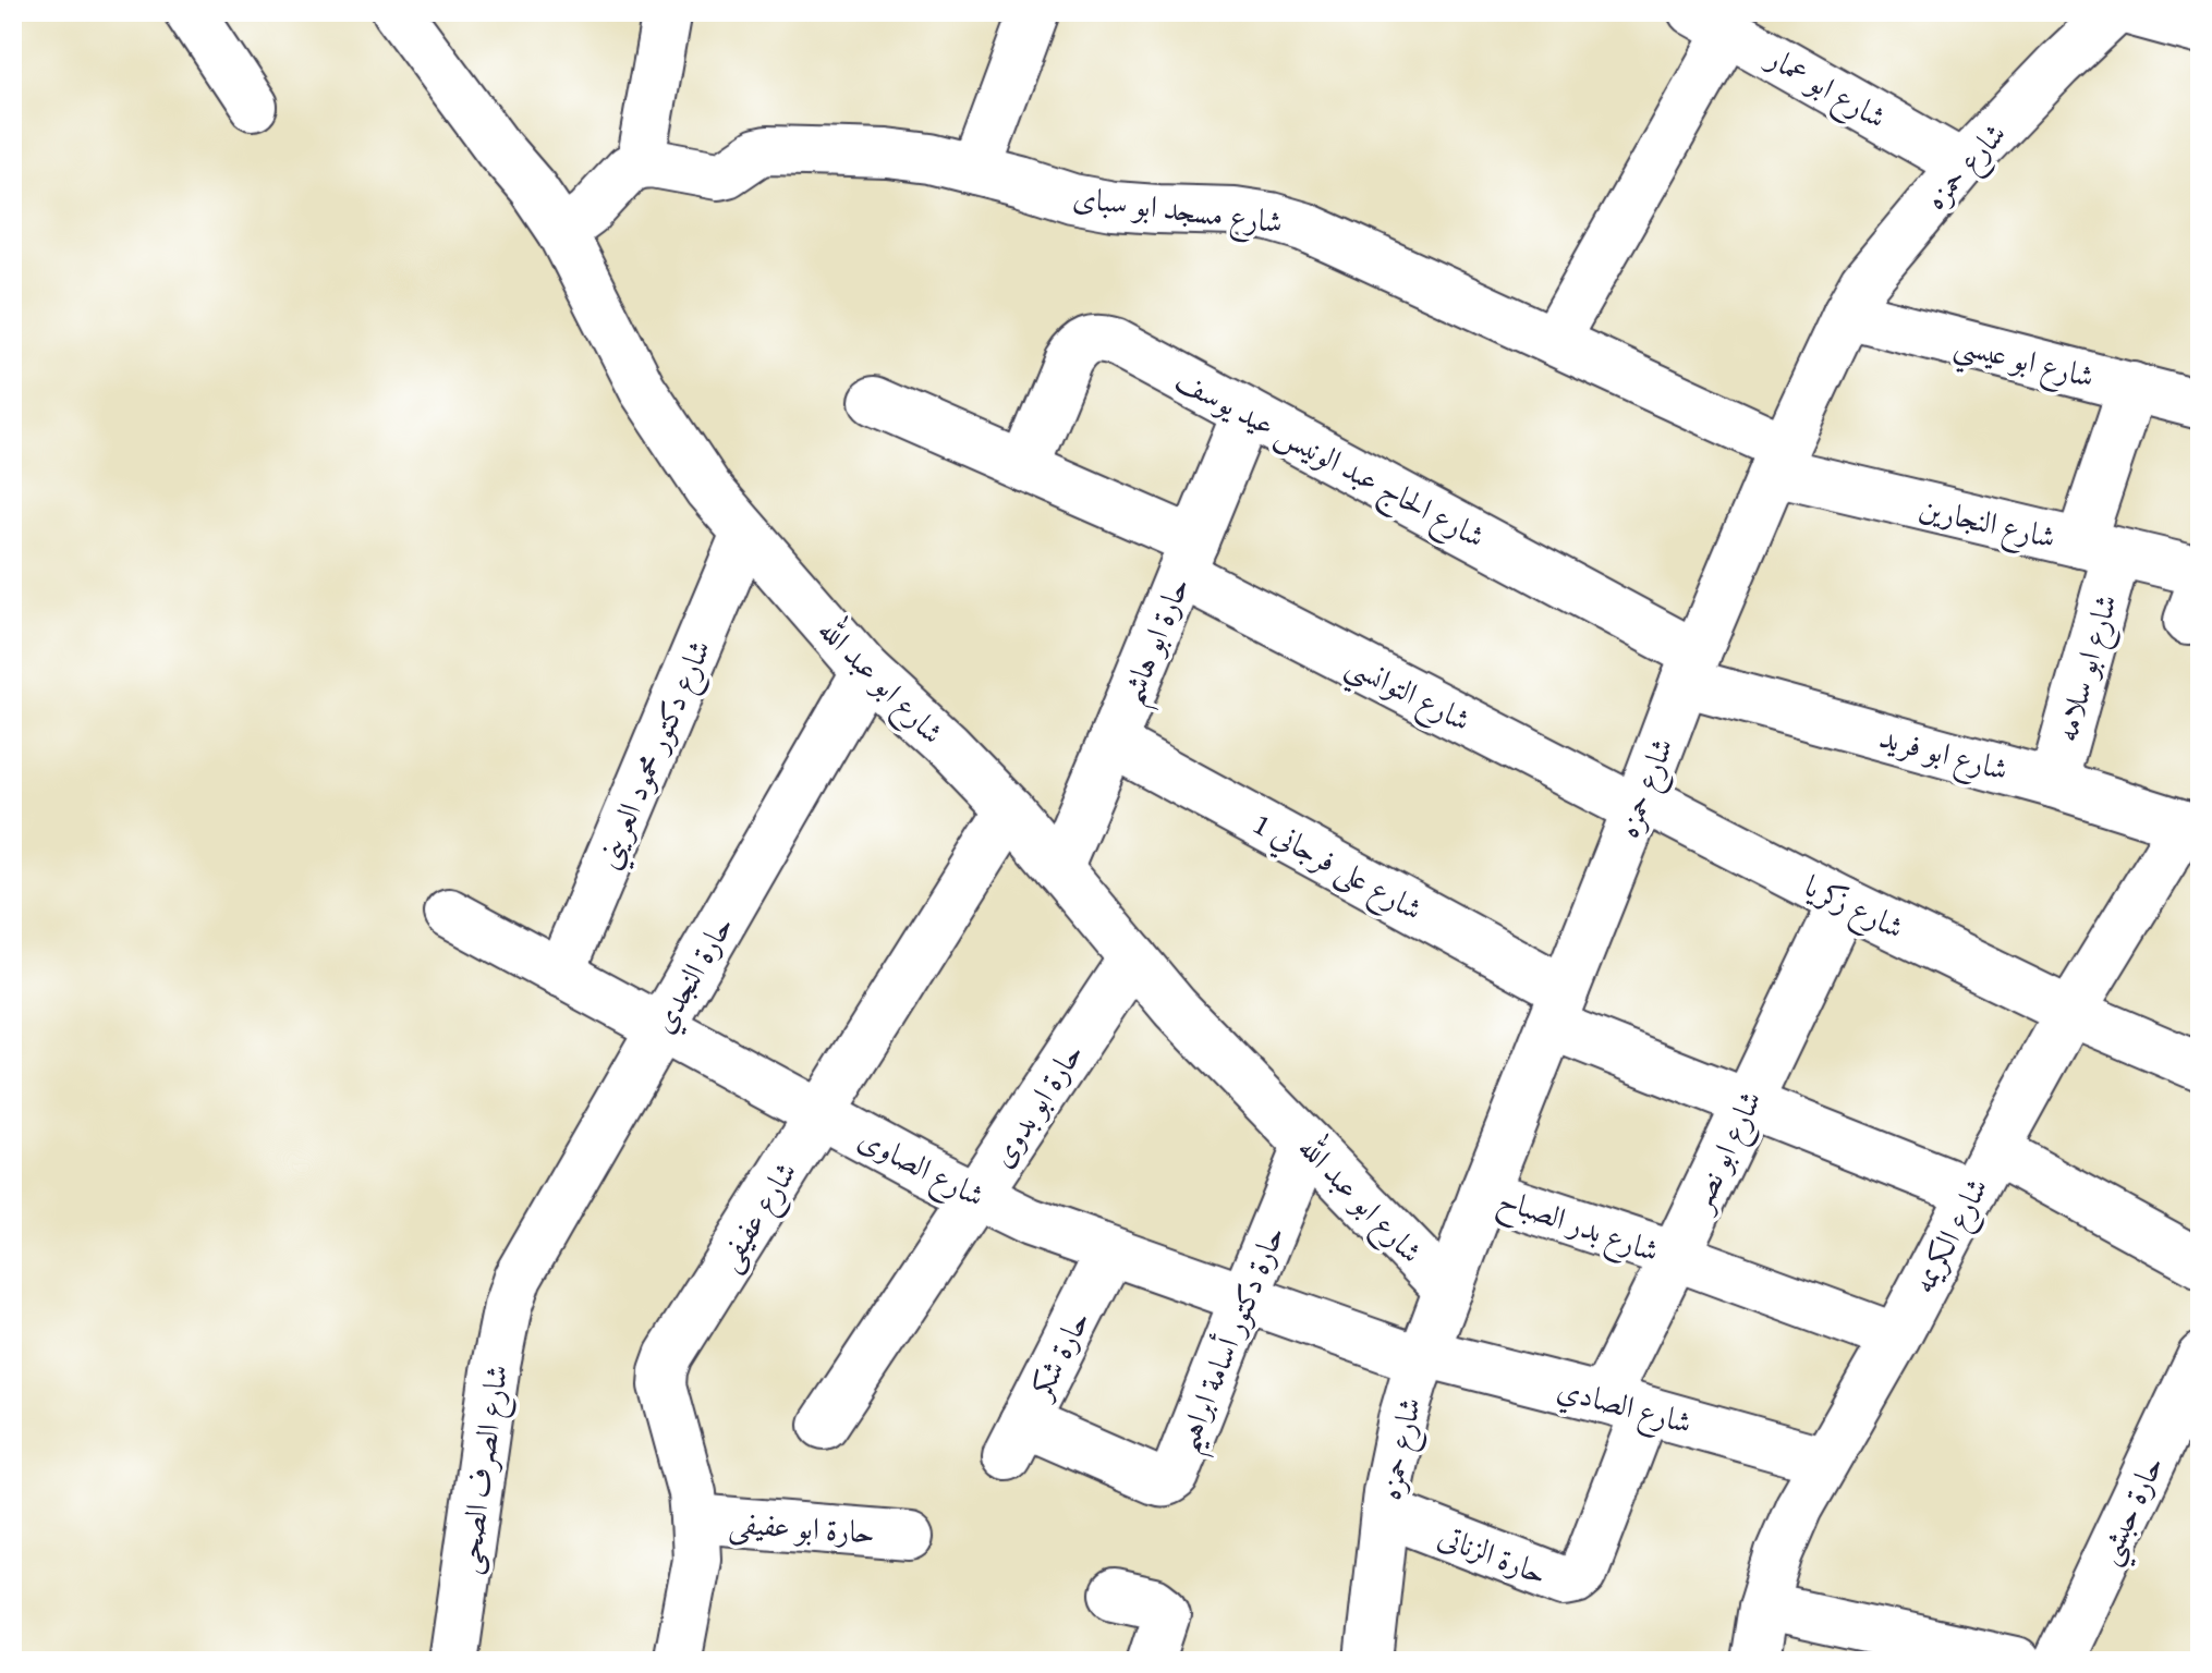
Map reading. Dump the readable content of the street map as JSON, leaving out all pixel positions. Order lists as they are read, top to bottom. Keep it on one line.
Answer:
{"streets":{"street":["شارع ابو عمار","شارع حمزه","شارع مسجد ابو سباى","شارع ابو عيسي","شارع الحاج عبد الونيس عيد يوسف","شارع النجارين","حارة ابو هاشم","شارع ابو سلامه","شارع ابو عبد الله","شارع التوانسي","شارع ابو فريد","شارع دكتور محمود العريني","شارع على فرجاني 1","شارع زكريا","حارة النجدي","حارة ابو بدوى","شارع ابو نصر","شارع الصاوى","شارع عفيفى","شارع بدر الصباح","شارع الكريمه","حارة دكتور أسامة ابراهيم","حارة شكر","شارع الصادي","شارع الصرف الصحى","حارة حبشي","حارة ابو عفيفى","حارة الزناتى"]},"crossings":[["شارع ابو عمار","شارع حمزه"],["شارع حمزه","شارع مسجد ابو سباى"],["شارع حمزه","شارع ابو عيسي"],["شارع حمزه","شارع الحاج عبد الونيس عيد يوسف"],["شارع حمزه","شارع النجارين"],["شارع حمزه","شارع ابو عبد الله"],["شارع حمزه","شارع التوانسي"],["شارع حمزه","شارع ابو فريد"],["شارع حمزه","شارع على فرجاني 1"],["شارع حمزه","شارع زكريا"],["شارع حمزه","شارع الصاوى"],["شارع حمزه","شارع بدر الصباح"],["شارع حمزه","شارع الصادي"],["شارع حمزه","حارة الزناتى"],["شارع مسجد ابو سباى","شارع النجارين"],["شارع ابو عيسي","شارع ابو سلامه"],["شارع الحاج عبد الونيس عيد يوسف","حارة ابو هاشم"],["شارع الحاج عبد الونيس عيد يوسف","شارع التوانسي"],["شارع الحاج عبد الونيس عيد يوسف","شارع ابو فريد"],["شارع النجارين","شارع ابو سلامه"],["حارة ابو هاشم","شارع ابو عبد الله"],["حارة ابو هاشم","شارع التوانسي"],["حارة ابو هاشم","شارع على فرجاني 1"],["شارع ابو سلامه","شارع ابو فريد"],["شارع ابو عبد الله","شارع دكتور محمود العريني"],["شارع ابو عبد الله","حارة النجدي"],["شارع ابو عبد الله","حارة ابو بدوى"],["شارع ابو عبد الله","شارع عفيفى"],["شارع ابو عبد الله","حارة دكتور أسامة ابراهيم"],["شارع التوانسي","شارع زكريا"],["شارع ابو فريد","شارع الكريمه"],["شارع دكتور محمود العريني","شارع الصاوى"],["شارع على فرجاني 1","شارع ابو نصر"],["شارع على فرجاني 1","شارع الكريمه"],["شارع زكريا","شارع ابو نصر"],["شارع زكريا","شارع الكريمه"],["حارة النجدي","شارع الصاوى"],["حارة النجدي","شارع الصرف الصحى"],["حارة ابو بدوى","شارع الصاوى"],["شارع ابو نصر","شارع بدر الصباح"],["شارع ابو نصر","شارع الصادي"],["شارع ابو نصر","حارة الزناتى"],["شارع الصاوى","شارع عفيفى"],["شارع الصاوى","حارة دكتور أسامة ابراهيم"],["شارع الصاوى","حارة شكر"],["شارع الصاوى","شارع الصادي"],["شارع عفيفى","حارة ابو عفيفى"],["شارع بدر الصباح","شارع الكريمه"],["شارع الكريمه","شارع الصادي"],["حارة دكتور أسامة ابراهيم","حارة شكر"],["شارع الصادي","حارة الزناتى"]]}
